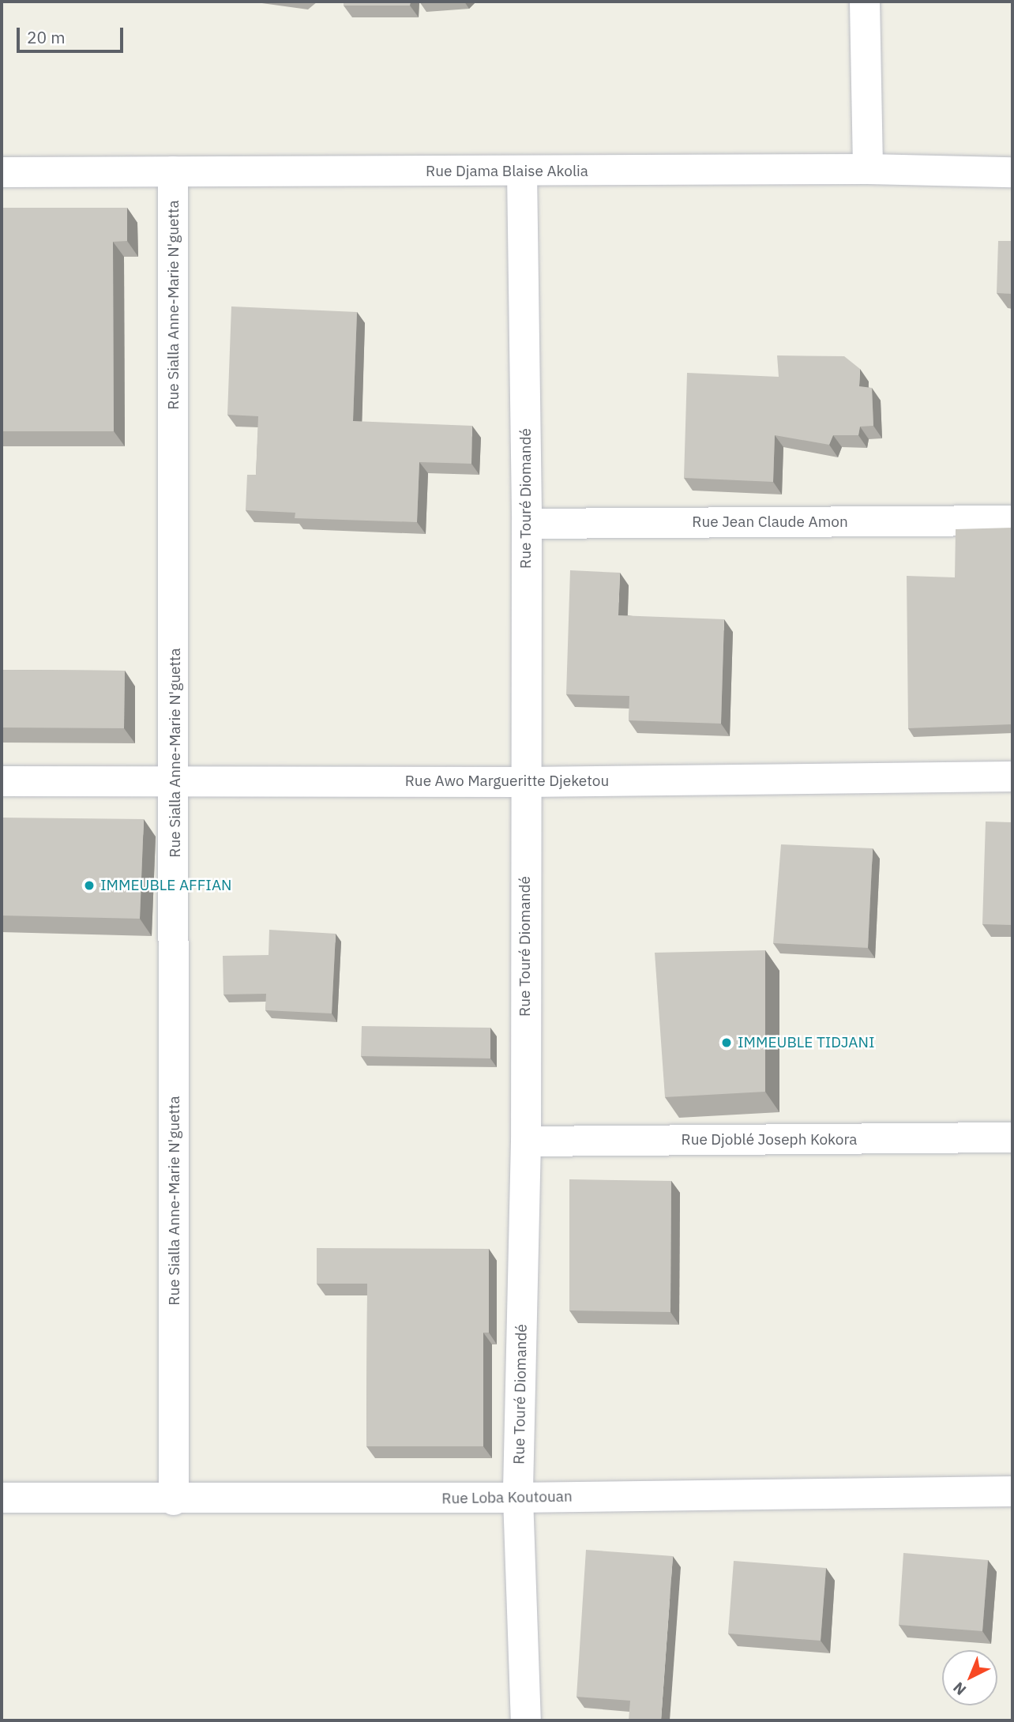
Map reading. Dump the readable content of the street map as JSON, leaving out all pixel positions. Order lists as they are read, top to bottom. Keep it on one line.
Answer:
{"streets":{"street":["Rue Djama Blaise Akolia","Rue Sialla Anne-Marie N'guetta","Rue Touré Diomandé","Rue Jean Claude Amon","Rue Awo Margueritte Djeketou","Rue Djoblé Joseph Kokora","Rue Loba Koutouan"]},"crossings":[["Rue Djama Blaise Akolia","Rue Sialla Anne-Marie N'guetta"],["Rue Djama Blaise Akolia","Rue Touré Diomandé"],["Rue Sialla Anne-Marie N'guetta","Rue Awo Margueritte Djeketou"],["Rue Sialla Anne-Marie N'guetta","Rue Loba Koutouan"],["Rue Touré Diomandé","Rue Jean Claude Amon"],["Rue Touré Diomandé","Rue Awo Margueritte Djeketou"],["Rue Touré Diomandé","Rue Djoblé Joseph Kokora"],["Rue Touré Diomandé","Rue Loba Koutouan"]],"places":["IMMEUBLE AFFIAN","IMMEUBLE TIDJANI"],"scale_bar":"20 m","north":"bottom left"}
